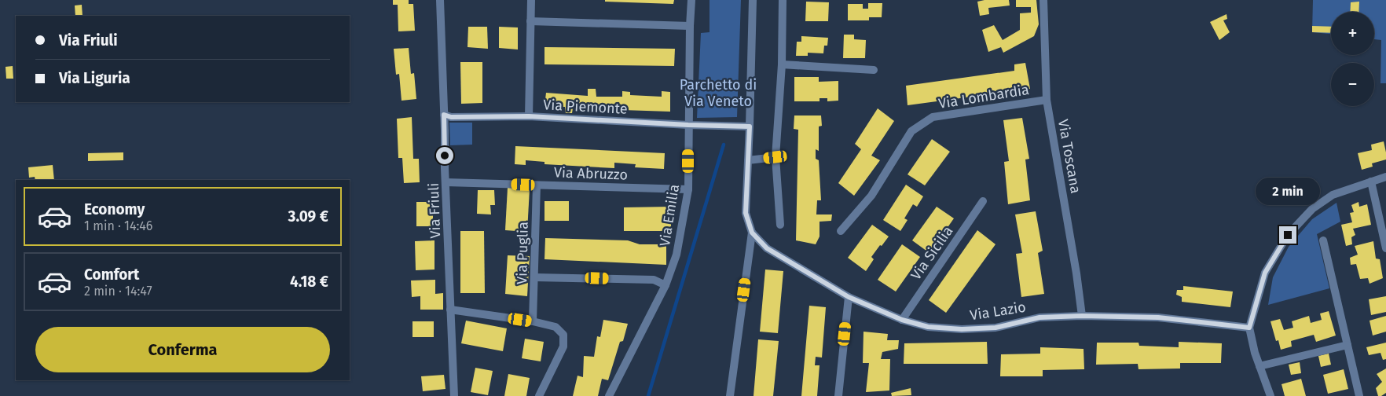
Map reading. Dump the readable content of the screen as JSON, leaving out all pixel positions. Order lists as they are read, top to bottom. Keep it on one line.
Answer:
{"streets":{"street":["Via Lombardia","Via Piemonte","Via Toscana","Via Abruzzo","Via Friuli","Via Emilia","Via Puglia","Via Sicilia","Via Lazio"]},"crossings":[["Via Lombardia","Via Toscana"],["Via Piemonte","Via Friuli"],["Via Piemonte","Via Emilia"],["Via Toscana","Via Lazio"],["Via Abruzzo","Via Friuli"],["Via Abruzzo","Via Emilia"],["Via Abruzzo","Via Puglia"],["Via Sicilia","Via Lazio"]],"parks":["Parchetto di Via Veneto"],"page":{"map_buttons":["+","−"],"banner":["Via Friuli","Via Liguria"],"bubble":"2 min","list":[{"name":"Economy","note":"1 min · 14:46","value":"3.09 €"},{"name":"Comfort","note":"2 min · 14:47","value":"4.18 €"}],"buttons":"Conferma"}}
